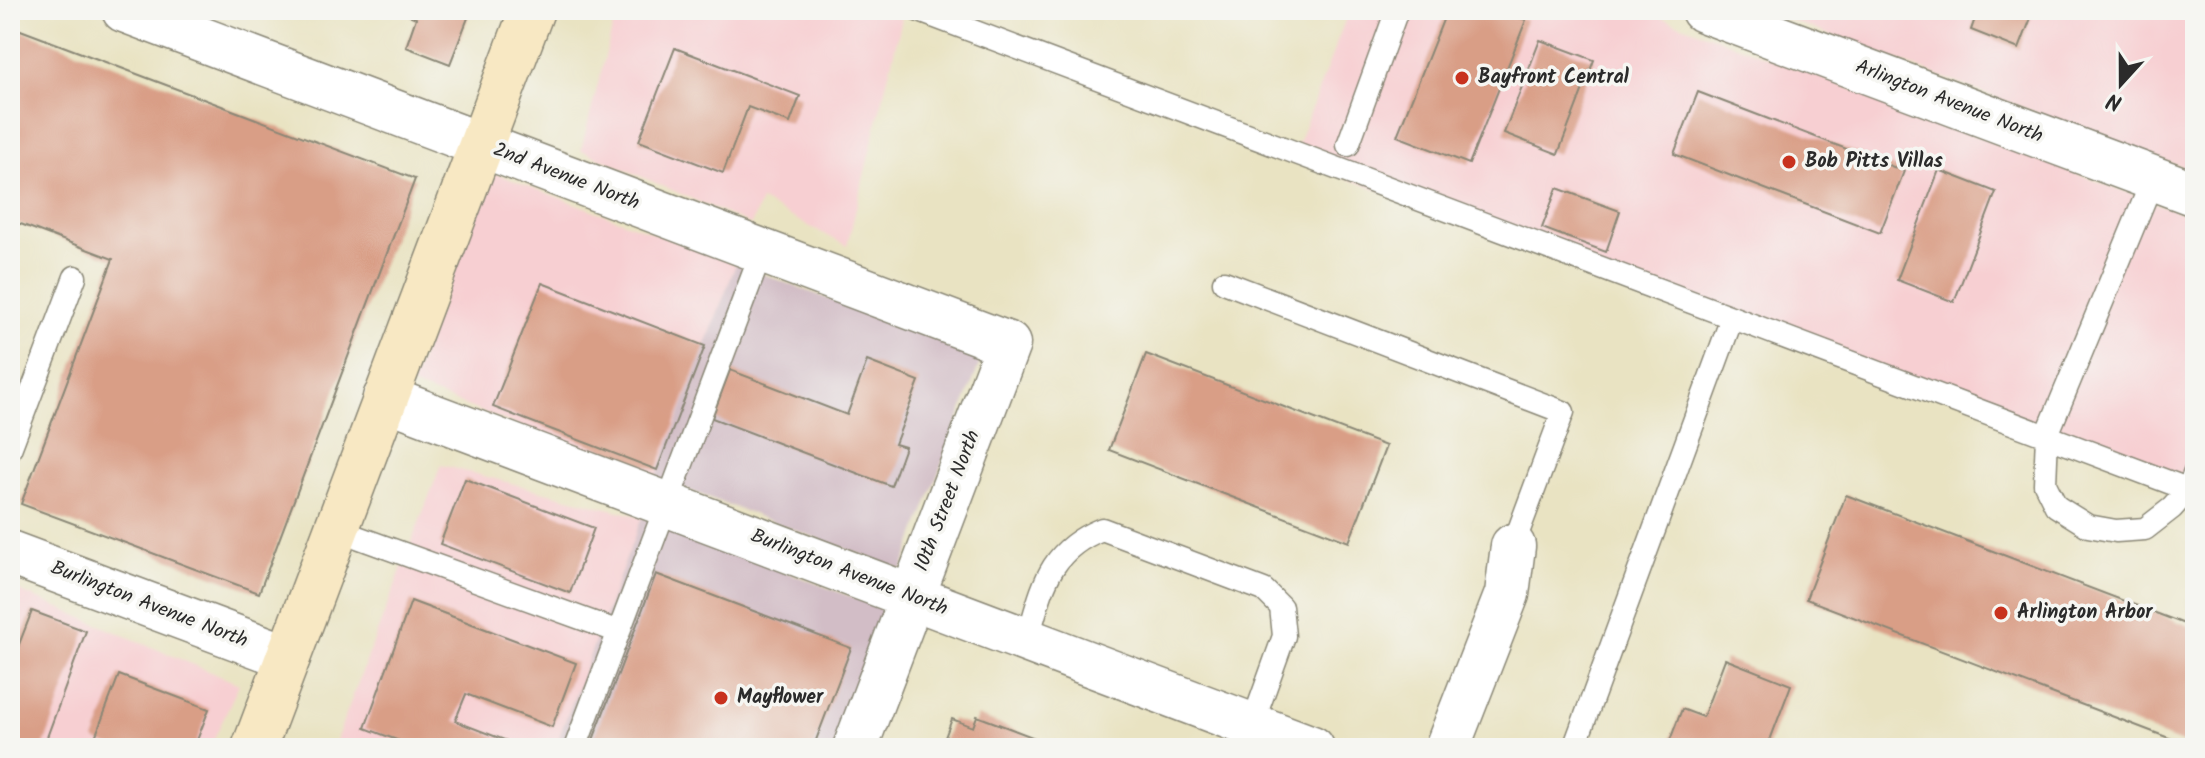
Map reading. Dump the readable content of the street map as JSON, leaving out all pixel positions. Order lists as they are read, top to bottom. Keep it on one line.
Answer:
{"streets":{"street":["Arlington Avenue North","2nd Avenue North","10th Street North","Burlington Avenue North"]},"crossings":[["2nd Avenue North","10th Street North"],["10th Street North","Burlington Avenue North"]],"places":["Bayfront Central","Bob Pitts Villas","Arlington Arbor","Mayflower"],"north":"bottom"}
